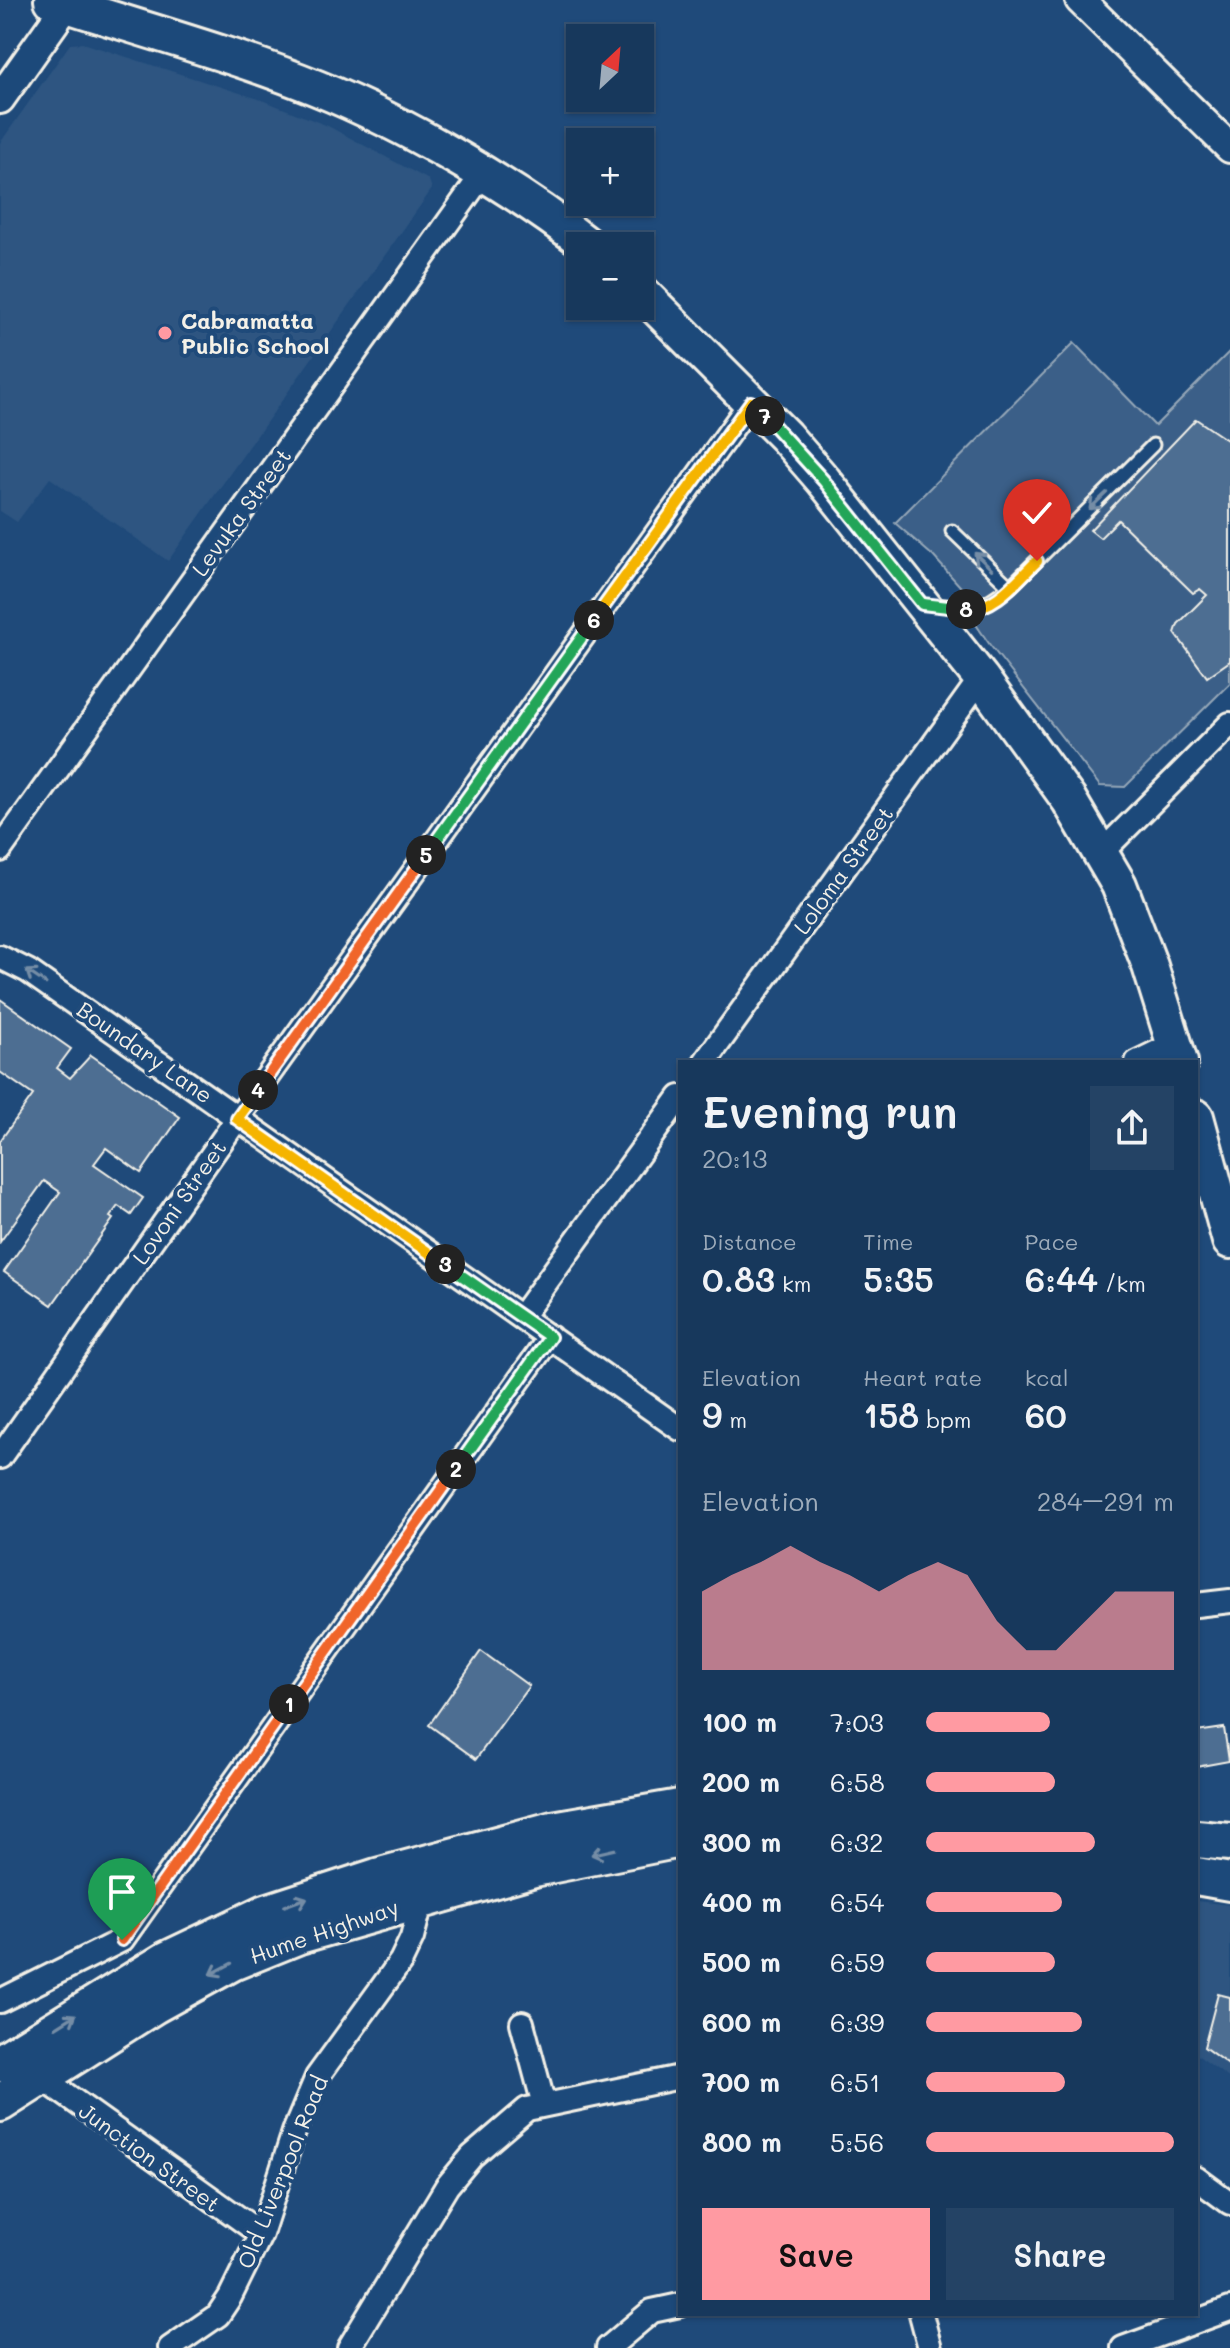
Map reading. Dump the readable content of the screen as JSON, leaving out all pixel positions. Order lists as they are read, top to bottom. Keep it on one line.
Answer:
{"streets":{"highway":["Hume Highway"],"street":["Levuka Street","Loloma Street","Boundary Lane","Lovoni Street","Junction Street","Old Liverpool Road"]},"crossings":[["Boundary Lane","Lovoni Street"],["Hume Highway","Junction Street"],["Hume Highway","Old Liverpool Road"],["Junction Street","Old Liverpool Road"]],"places":["Cabramatta Public School"],"north":"top right","page":{"map_buttons":["+","−"],"pins":["7","8","6","5","4","3","2","1"],"heading":["Evening run","20:13"],"stats":[["Distance","0.83 km"],["Time","5:35"],["Pace","6:44 /km"],["Elevation","9 m"],["Heart rate","158 bpm"],["kcal","60"]],"chart":["Elevation","284–291 m"],"list":[{"name":"100 m","note":"7:03"},{"name":"200 m","note":"6:58"},{"name":"300 m","note":"6:32"},{"name":"400 m","note":"6:54"},{"name":"500 m","note":"6:59"},{"name":"600 m","note":"6:39"},{"name":"700 m","note":"6:51"},{"name":"800 m","note":"5:56"}],"buttons":["Save","Share"]}}
